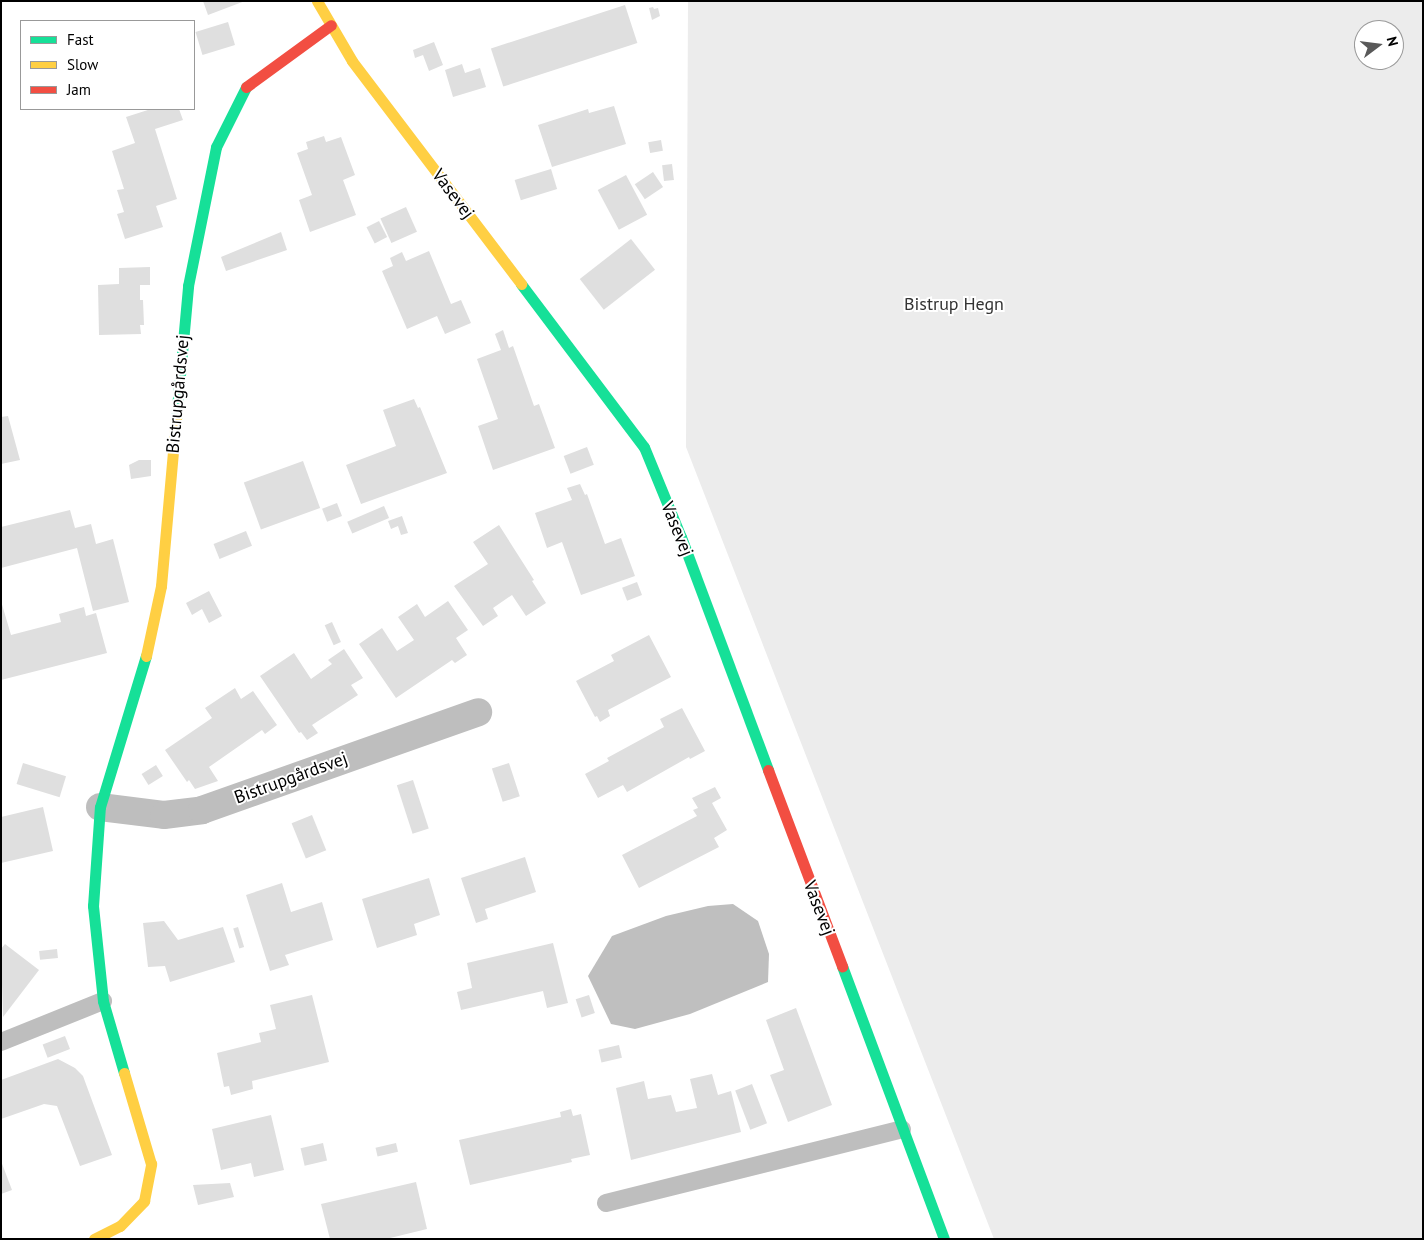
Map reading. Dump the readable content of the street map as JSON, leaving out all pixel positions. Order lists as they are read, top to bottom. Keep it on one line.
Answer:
{"streets":{"street":["Vasevej","Bistrupgårdsvej"]},"crossings":[["Vasevej","Bistrupgårdsvej"]],"parks":["Bistrup Hegn"],"legend":["Fast","Slow","Jam"],"north":"right"}
